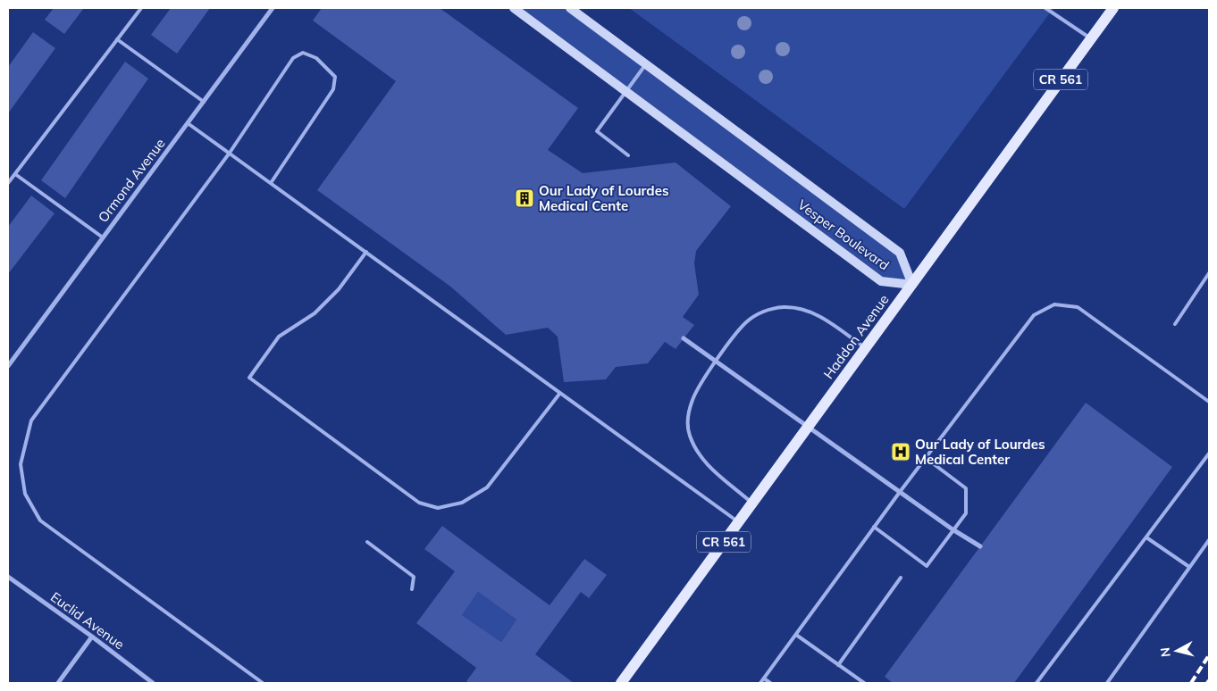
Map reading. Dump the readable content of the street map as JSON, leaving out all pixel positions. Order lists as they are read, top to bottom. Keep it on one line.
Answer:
{"streets":{"main road":["CR 561","Haddon Avenue"],"street":["Ormond Avenue","Vesper Boulevard","Euclid Avenue"]},"crossings":[["Vesper Boulevard","Haddon Avenue"]],"places":{"building":["Our Lady of Lourdes Medical Cente"],"hospital":["Our Lady of Lourdes Medical Center"]},"north":"left"}
